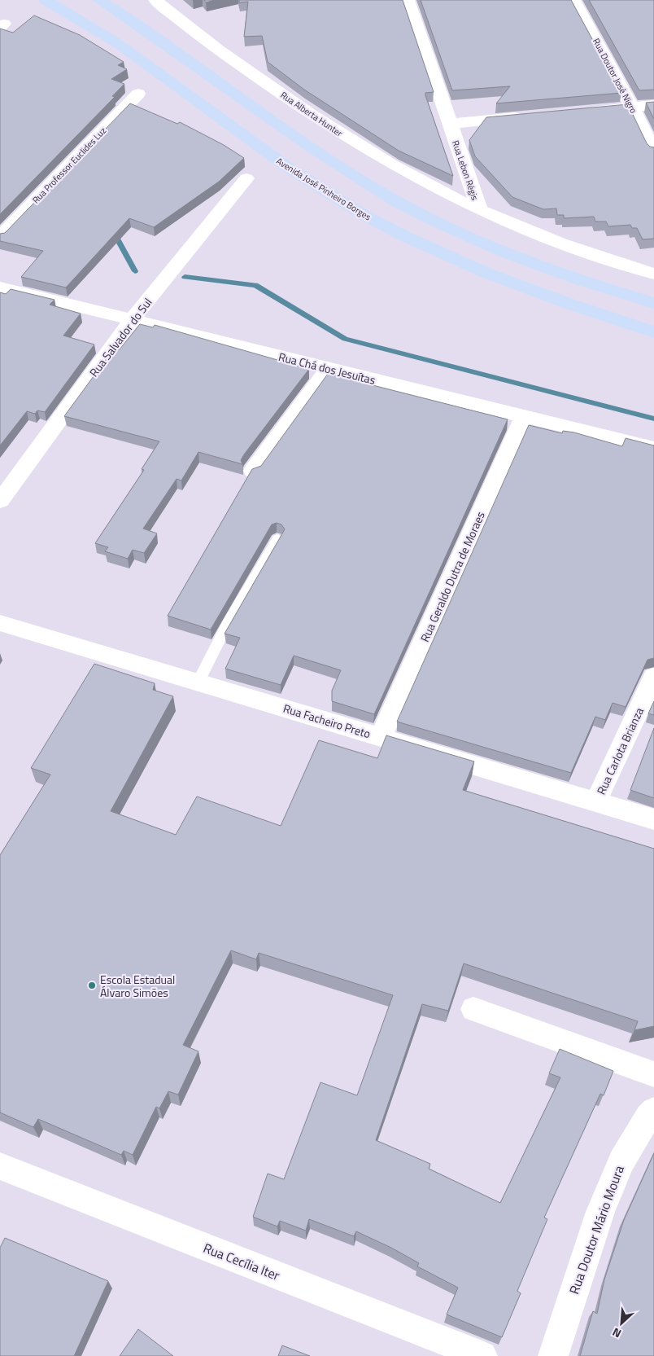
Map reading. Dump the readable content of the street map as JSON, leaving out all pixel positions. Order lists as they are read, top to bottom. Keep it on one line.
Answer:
{"streets":{"main road":["Avenida José Pinheiro Borges"],"street":["Rua Doutor José Nigro","Rua Alberta Hunter","Rua Professor Euclides Luz","Rua Lebon Régis","Rua Salvador do Sul","Rua Chá dos Jesuítas","Rua Geraldo Dutra de Moraes","Rua Facheiro Preto","Rua Carlota Brianza","Rua Doutor Mário Moura","Rua Cecília Iter"]},"crossings":[["Rua Alberta Hunter","Rua Lebon Régis"],["Rua Salvador do Sul","Rua Chá dos Jesuítas"],["Rua Chá dos Jesuítas","Rua Geraldo Dutra de Moraes"],["Rua Geraldo Dutra de Moraes","Rua Facheiro Preto"],["Rua Facheiro Preto","Rua Carlota Brianza"]],"places":["Escola Estadual Álvaro Simões"],"north":"bottom left"}
